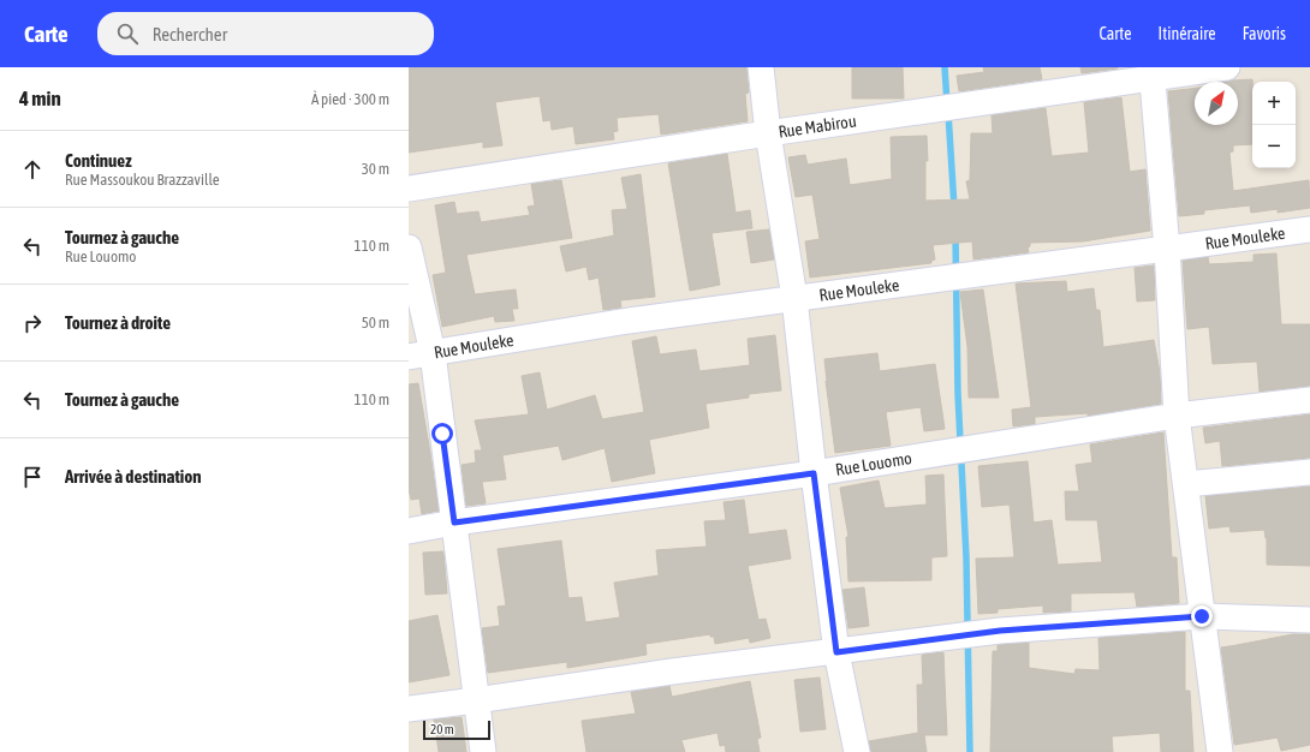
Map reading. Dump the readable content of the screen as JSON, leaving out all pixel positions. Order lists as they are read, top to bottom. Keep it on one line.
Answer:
{"streets":{"street":["Rue Mabirou","Rue Mouleke","Rue Louomo"]},"scale_bar":"20 m","north":"top right","page":{"header":"Carte","search":"Rechercher","nav":["Carte","Itinéraire","Favoris"],"heading":["4 min","À pied · 300 m"],"map_buttons":["+","−"],"list":[["Continuez","Rue Massoukou Brazzaville","30 m"],["Tournez à gauche","Rue Louomo","110 m"],["Tournez à droite","50 m"],["Tournez à gauche","110 m"],"Arrivée à destination"],"scale":"20 m"}}
